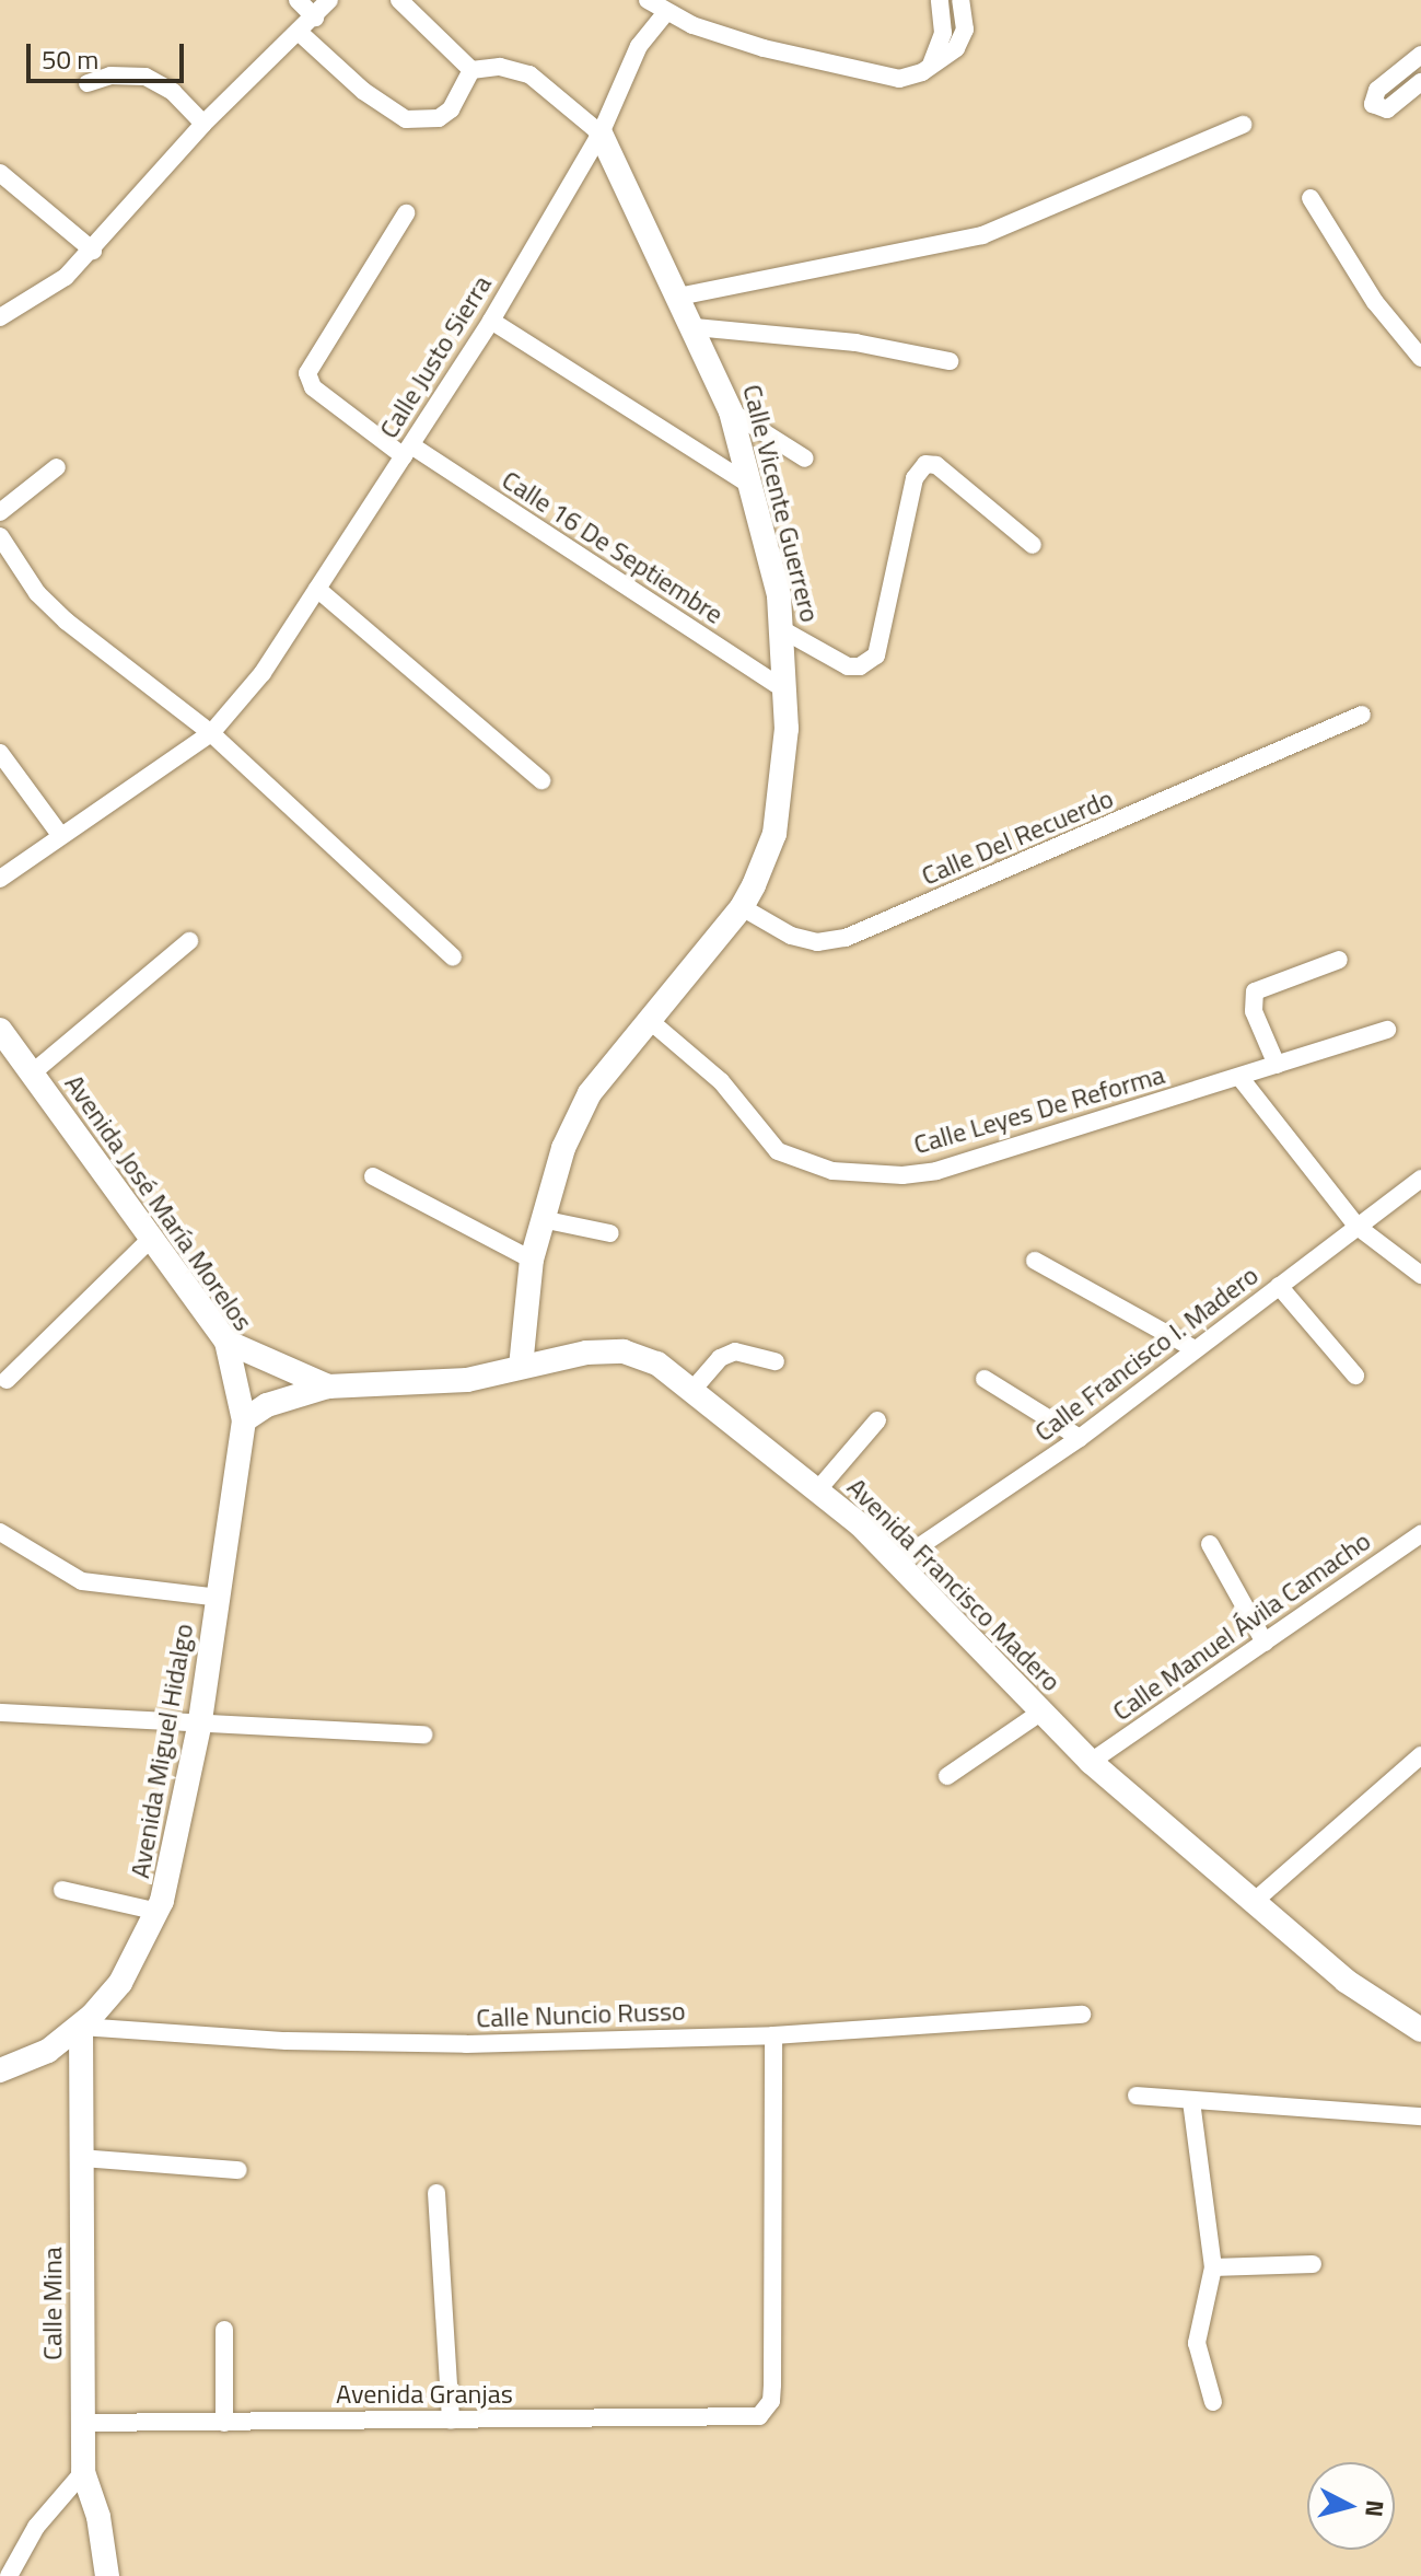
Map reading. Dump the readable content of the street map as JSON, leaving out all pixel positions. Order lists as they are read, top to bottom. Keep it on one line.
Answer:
{"streets":{"street":["Calle Justo Sierra","Calle Vicente Guerrero","Calle 16 De Septiembre","Calle Del Recuerdo","Calle Leyes De Reforma","Avenida José María Morelos","Calle Francisco I. Madero","Avenida Francisco Madero","Calle Manuel Ávila Camacho","Avenida Miguel Hidalgo","Calle Nuncio Russo","Calle Mina","Avenida Granjas"]},"crossings":[["Calle Justo Sierra","Calle Vicente Guerrero"],["Calle Justo Sierra","Calle 16 De Septiembre"],["Calle Vicente Guerrero","Calle 16 De Septiembre"],["Calle Vicente Guerrero","Calle Del Recuerdo"],["Calle Vicente Guerrero","Calle Leyes De Reforma"],["Calle Vicente Guerrero","Avenida Francisco Madero"],["Avenida José María Morelos","Avenida Francisco Madero"],["Avenida José María Morelos","Avenida Miguel Hidalgo"],["Calle Francisco I. Madero","Avenida Francisco Madero"],["Avenida Francisco Madero","Calle Manuel Ávila Camacho"],["Avenida Francisco Madero","Avenida Miguel Hidalgo"],["Avenida Miguel Hidalgo","Calle Nuncio Russo"],["Avenida Miguel Hidalgo","Calle Mina"],["Calle Nuncio Russo","Calle Mina"],["Calle Nuncio Russo","Avenida Granjas"],["Calle Mina","Avenida Granjas"]],"scale_bar":"50 m","north":"right"}
